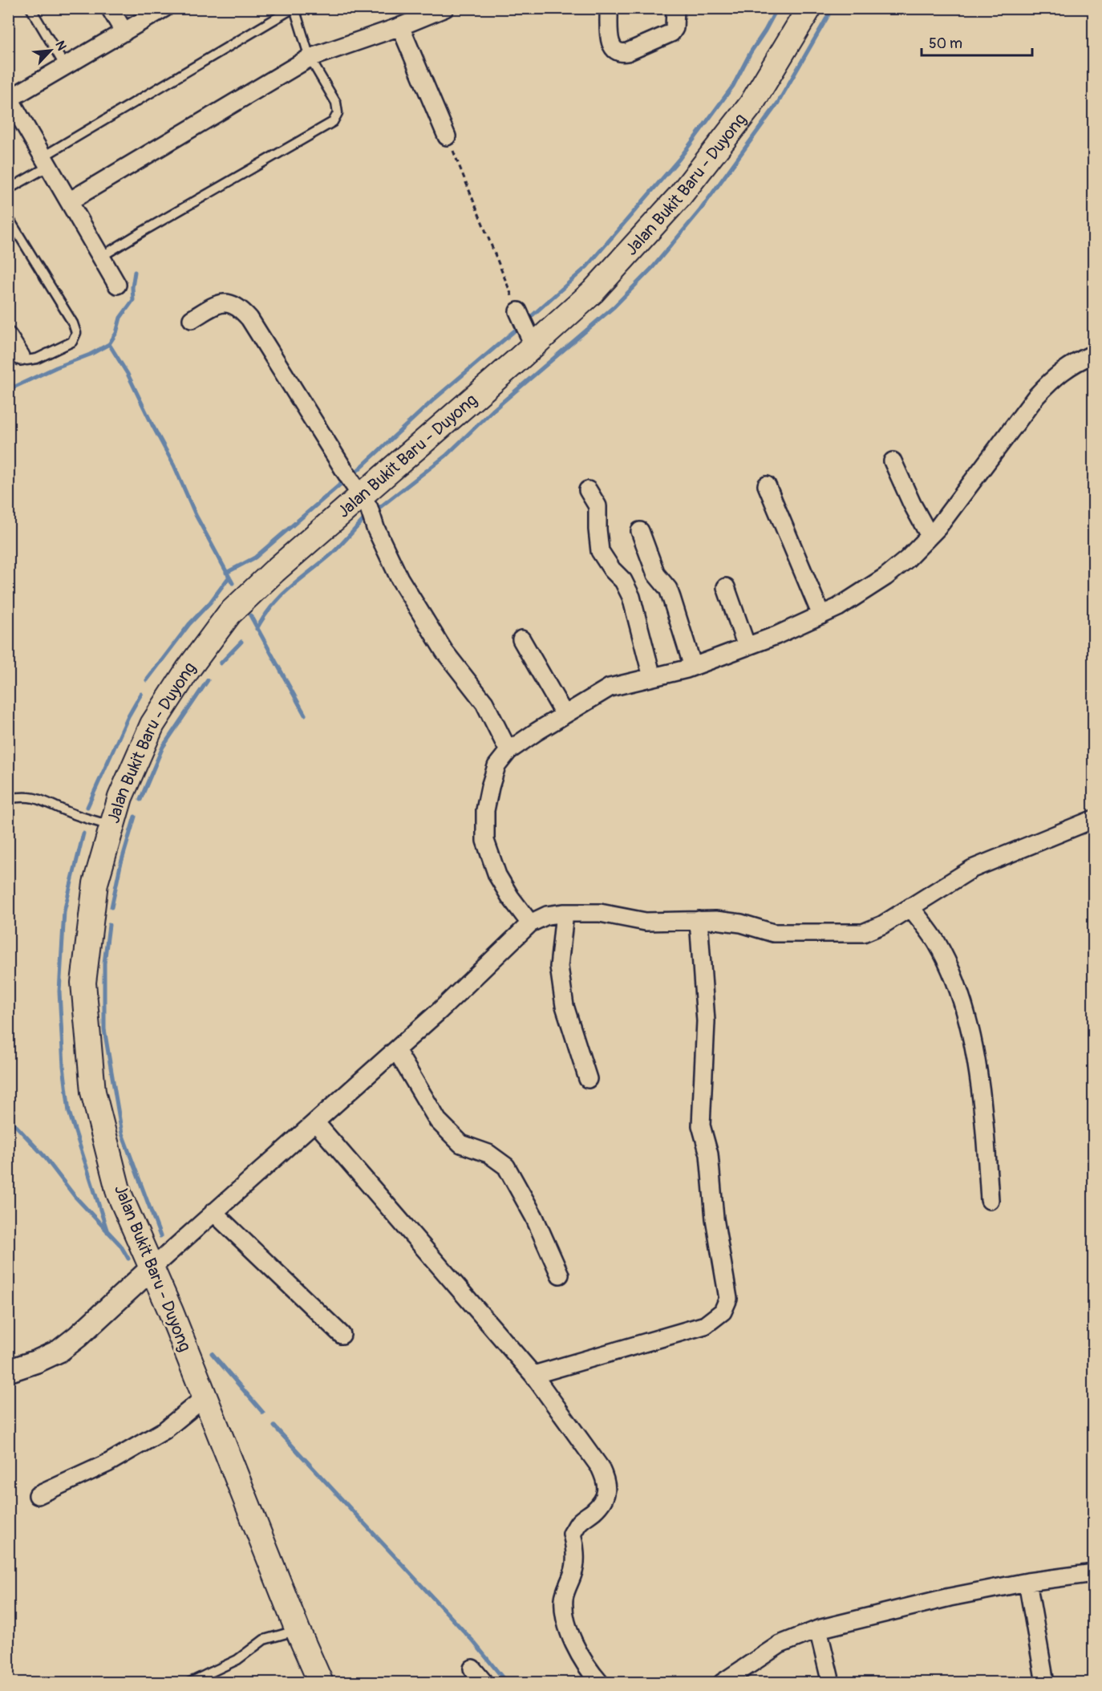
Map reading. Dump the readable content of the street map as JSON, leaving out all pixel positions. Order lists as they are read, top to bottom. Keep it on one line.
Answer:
{"streets":{"main road":["Jalan Bukit Baru - Duyong"]},"scale_bar":"50 m","north":"top right"}
